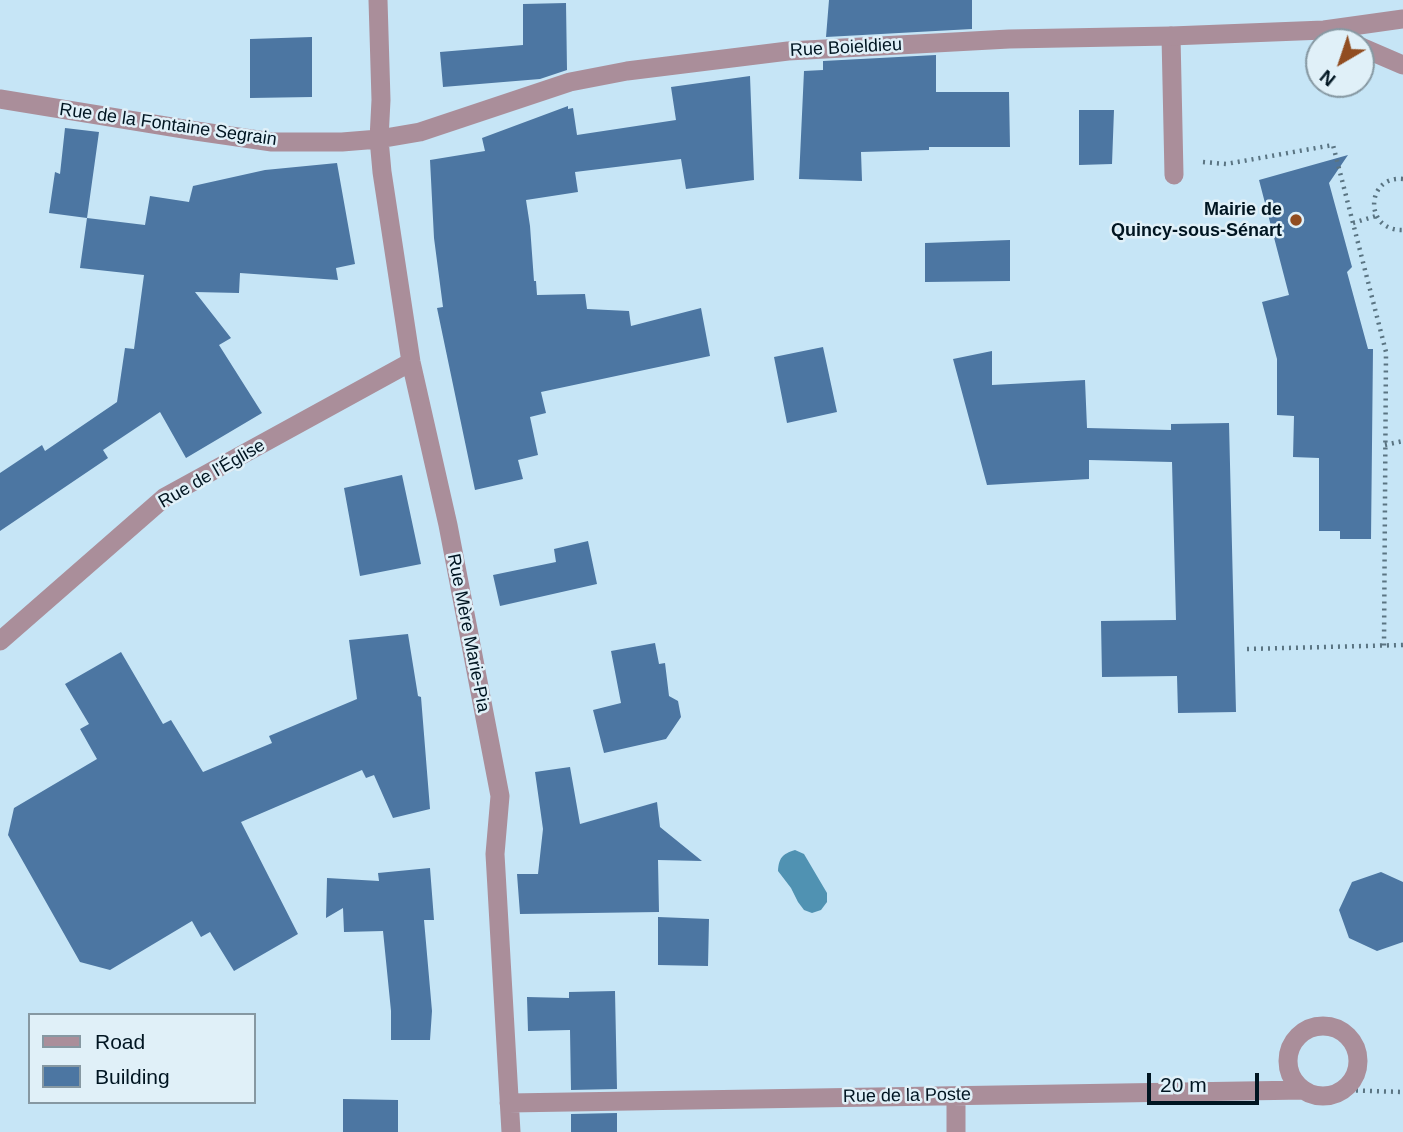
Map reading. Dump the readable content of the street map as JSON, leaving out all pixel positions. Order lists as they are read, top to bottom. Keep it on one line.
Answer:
{"streets":{"street":["Rue Boieldieu","Rue de la Fontaine Segrain","Rue de l'Église","Rue Mère Marie-Pia","Rue de la Poste"]},"crossings":[["Rue Boieldieu","Rue de la Fontaine Segrain"],["Rue Boieldieu","Rue Mère Marie-Pia"],["Rue de la Fontaine Segrain","Rue Mère Marie-Pia"],["Rue de l'Église","Rue Mère Marie-Pia"],["Rue Mère Marie-Pia","Rue de la Poste"]],"places":["Mairie de Quincy-sous-Sénart"],"legend":["Road","Building"],"scale_bar":"20 m","north":"bottom left"}
